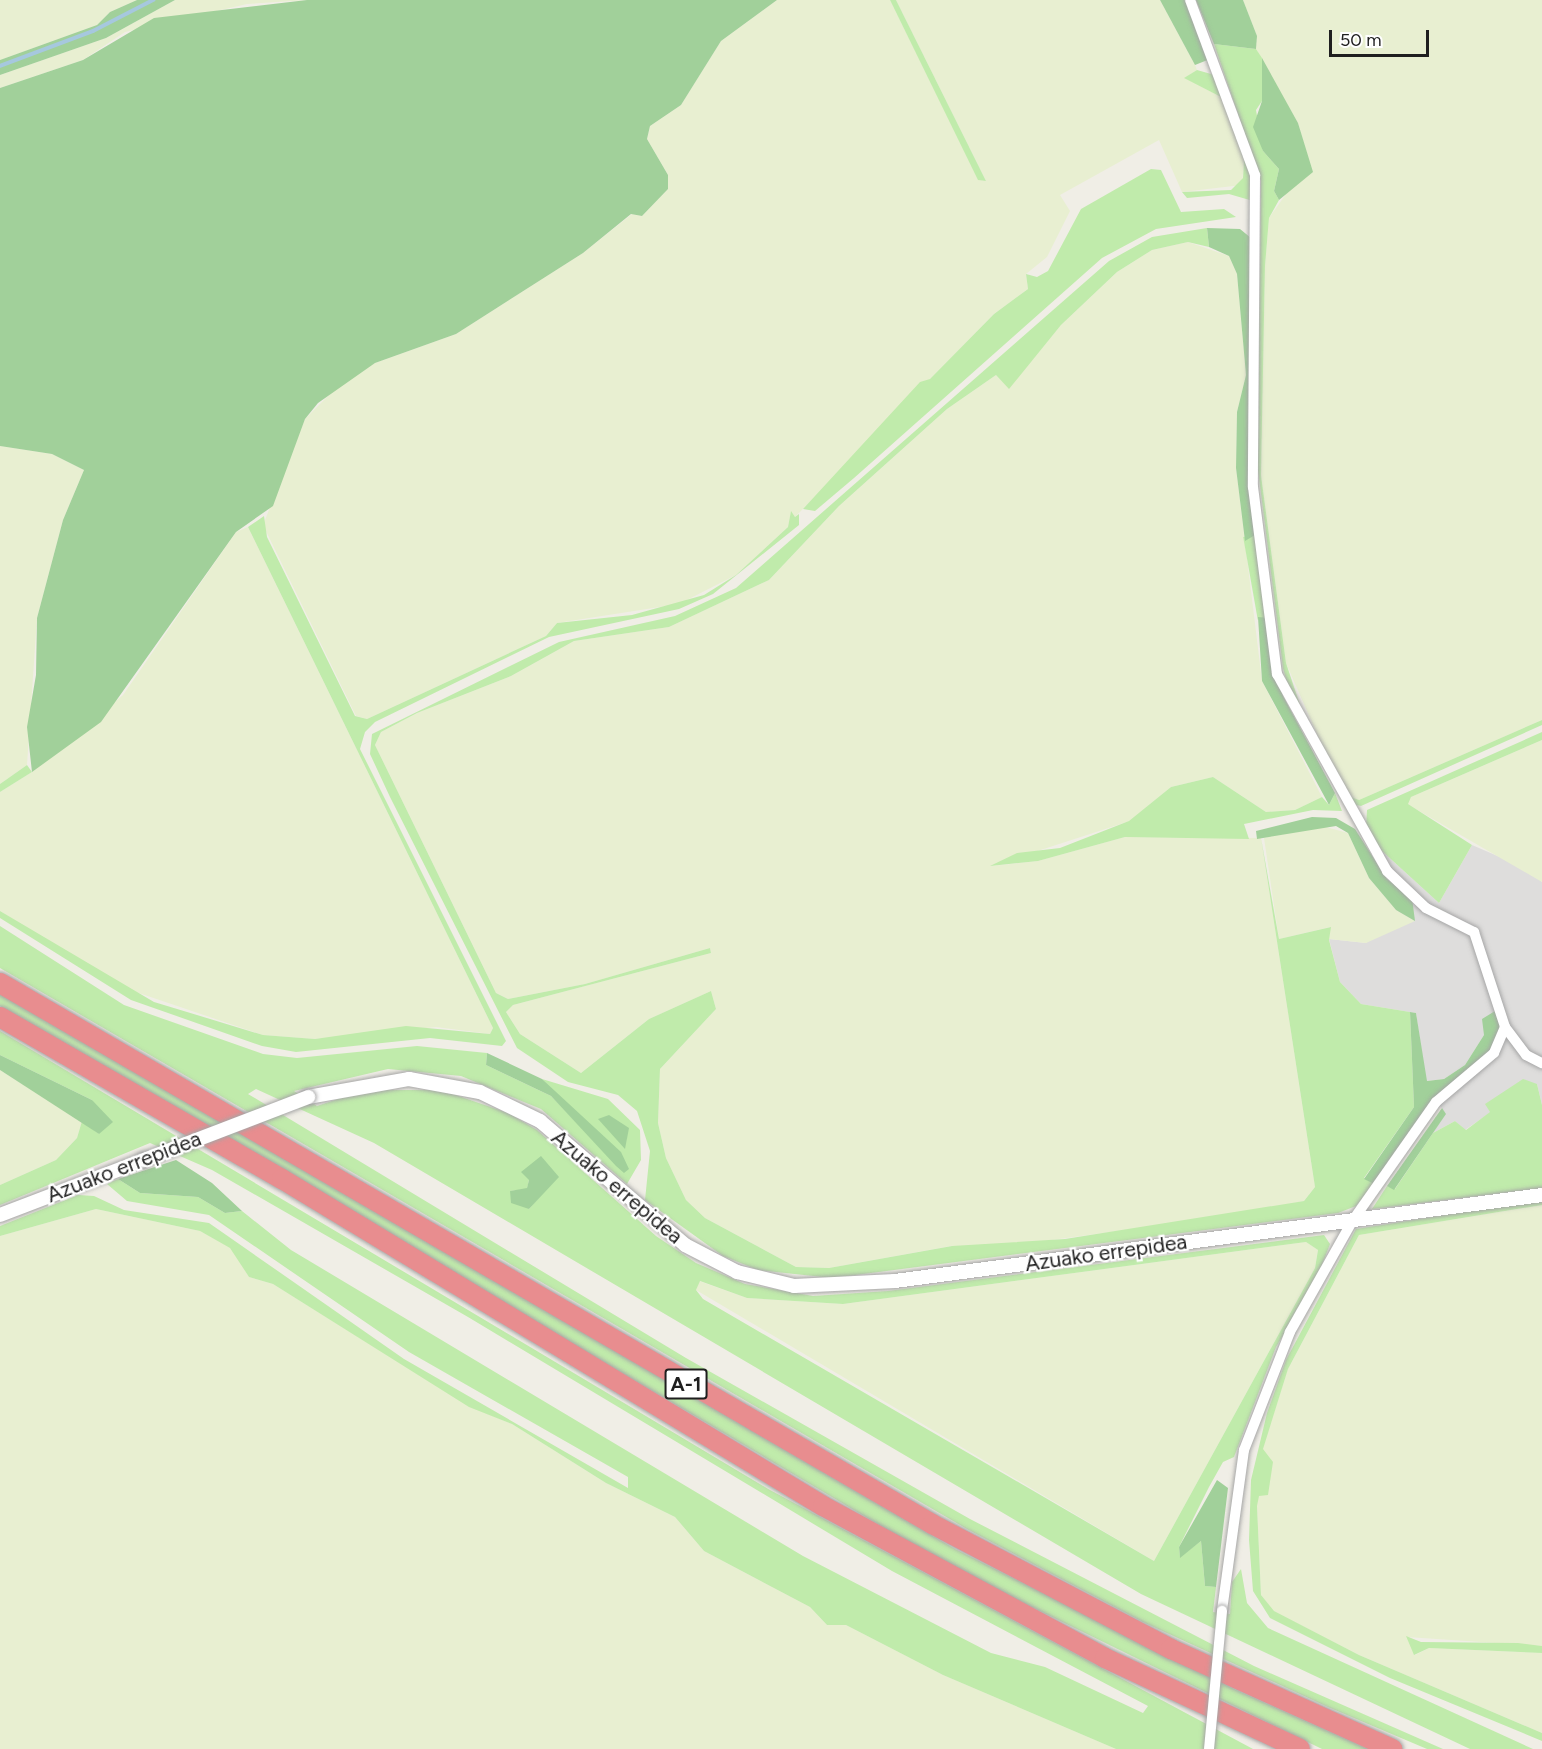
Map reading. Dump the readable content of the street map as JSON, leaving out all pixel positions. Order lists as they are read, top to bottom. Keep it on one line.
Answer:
{"streets":{"highway":["A-1"],"street":["Azuako errepidea"]},"scale_bar":"50 m"}
